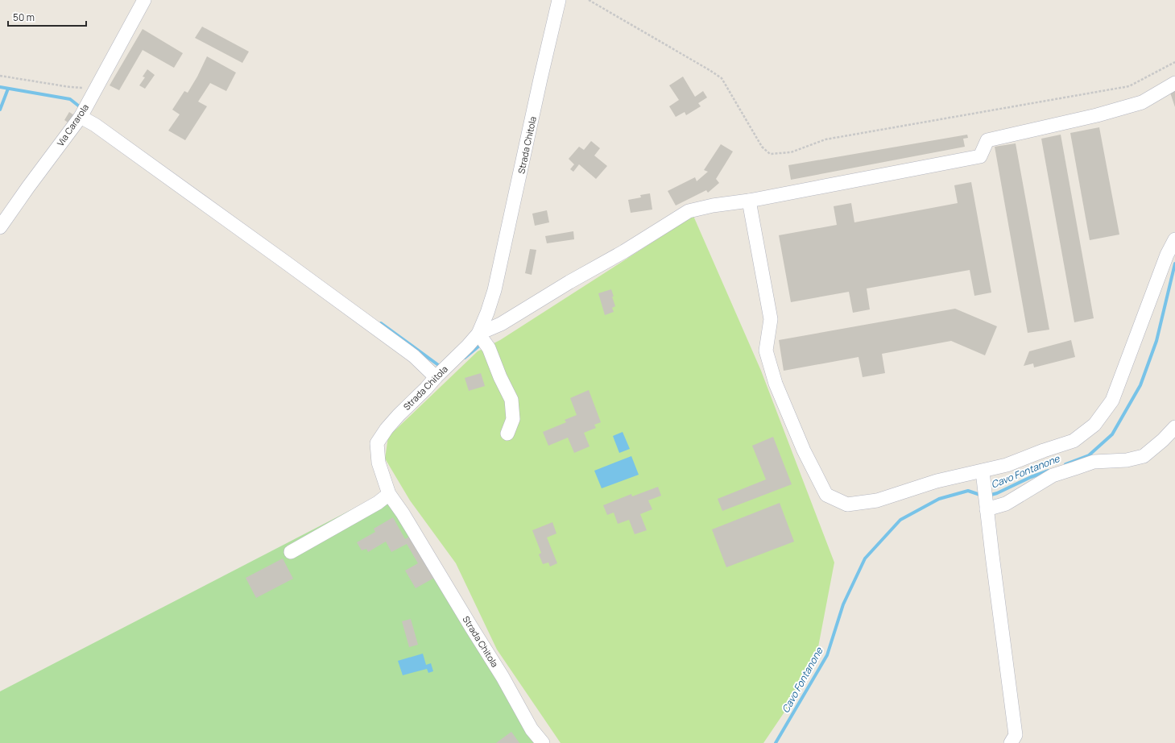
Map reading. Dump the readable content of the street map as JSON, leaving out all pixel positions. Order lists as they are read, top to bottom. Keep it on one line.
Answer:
{"streets":{"street":["Via Cararola","Strada Chitola"]},"water":["Cavo Fontanone"],"scale_bar":"50 m"}
